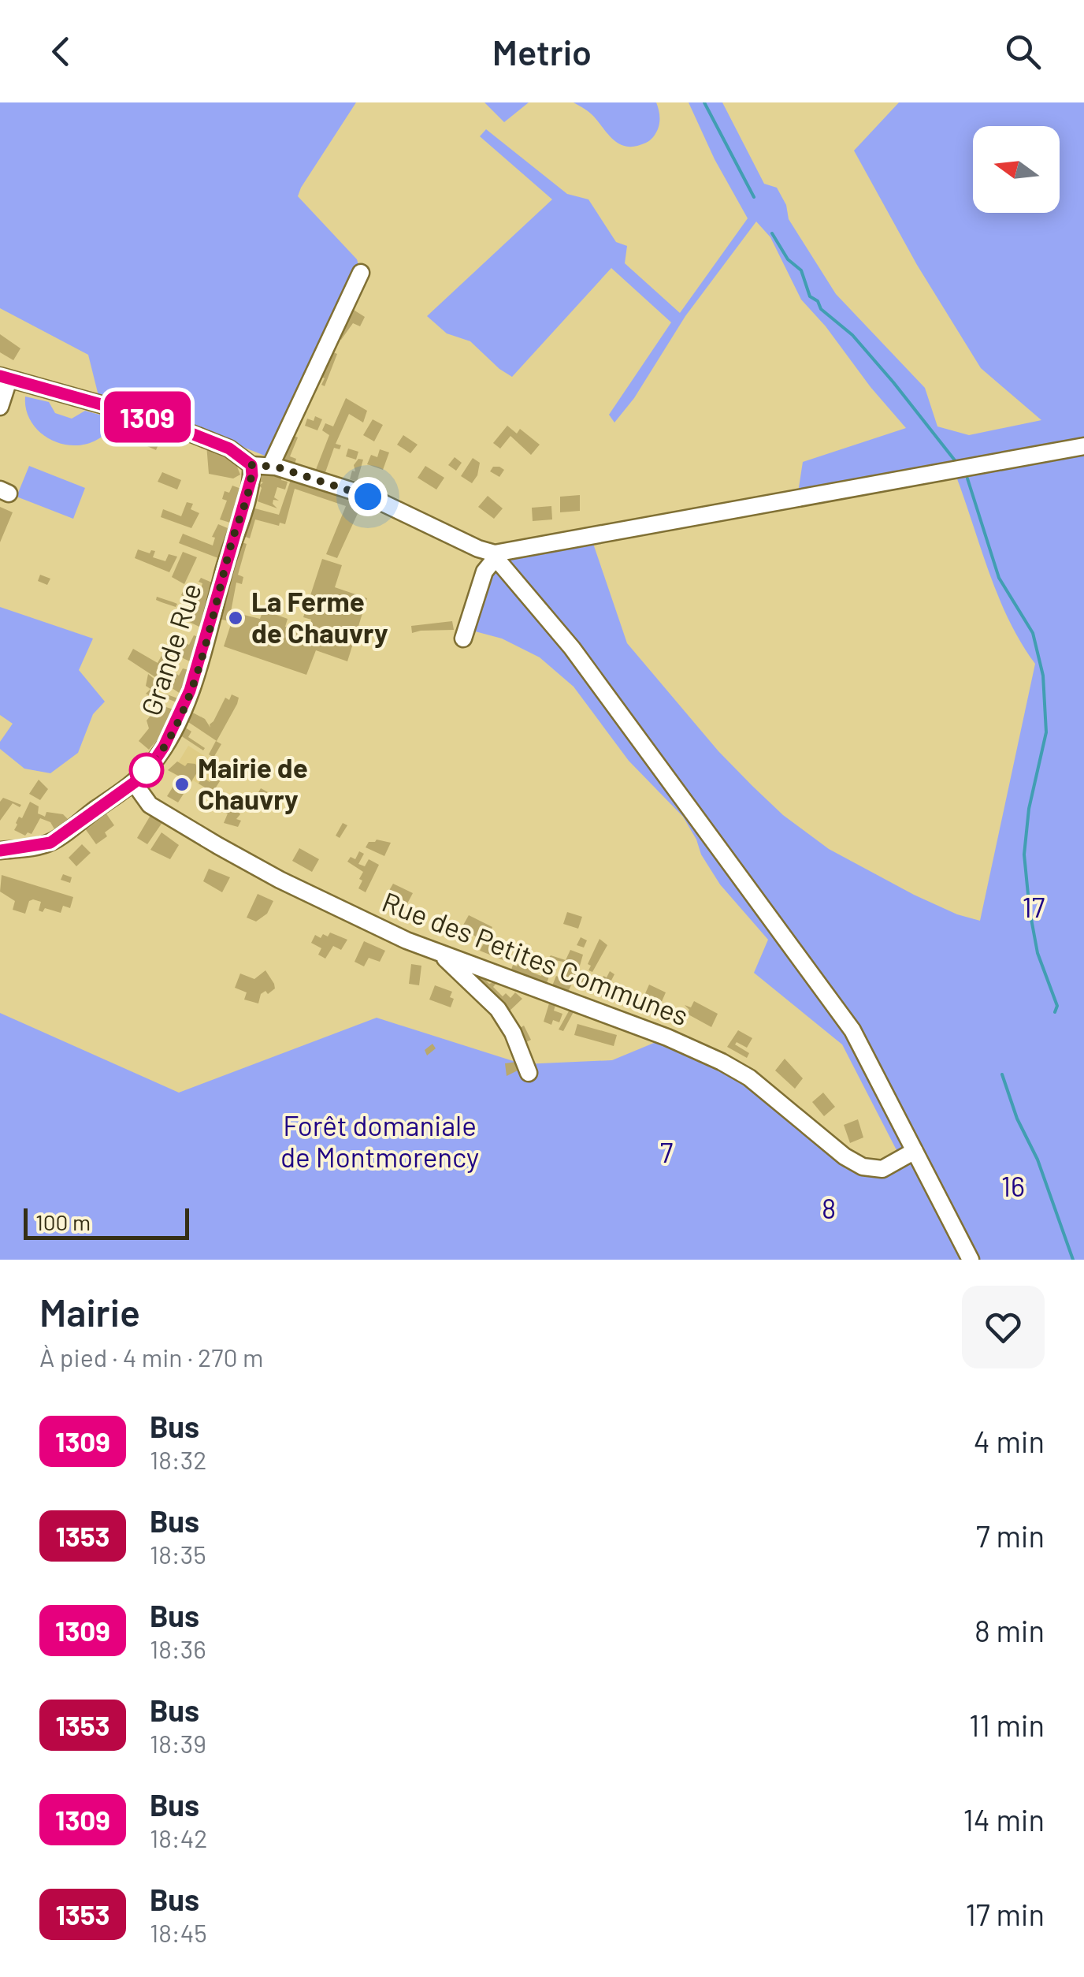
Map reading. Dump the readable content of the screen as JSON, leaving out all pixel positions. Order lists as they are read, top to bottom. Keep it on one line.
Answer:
{"streets":{"street":["Grande Rue","Rue des Petites Communes"]},"crossings":[["Grande Rue","Rue des Petites Communes"]],"parks":["17","Forêt domaniale de Montmorency","7","16","8"],"places":["La Ferme de Chauvry","Mairie de Chauvry"],"lines":["bus line 1309"],"scale_bar":"100 m","north":"left","page":{"header":"Metrio","on_map":"1309","scale":"100 m","heading":["Mairie","À pied · 4 min · 270 m"],"list":[{"mark":"1309","name":"Bus","note":"18:32","value":"4 min"},{"mark":"1353","name":"Bus","note":"18:35","value":"7 min"},{"mark":"1309","name":"Bus","note":"18:36","value":"8 min"},{"mark":"1353","name":"Bus","note":"18:39","value":"11 min"},{"mark":"1309","name":"Bus","note":"18:42","value":"14 min"},{"mark":"1353","name":"Bus","note":"18:45","value":"17 min"}]}}
